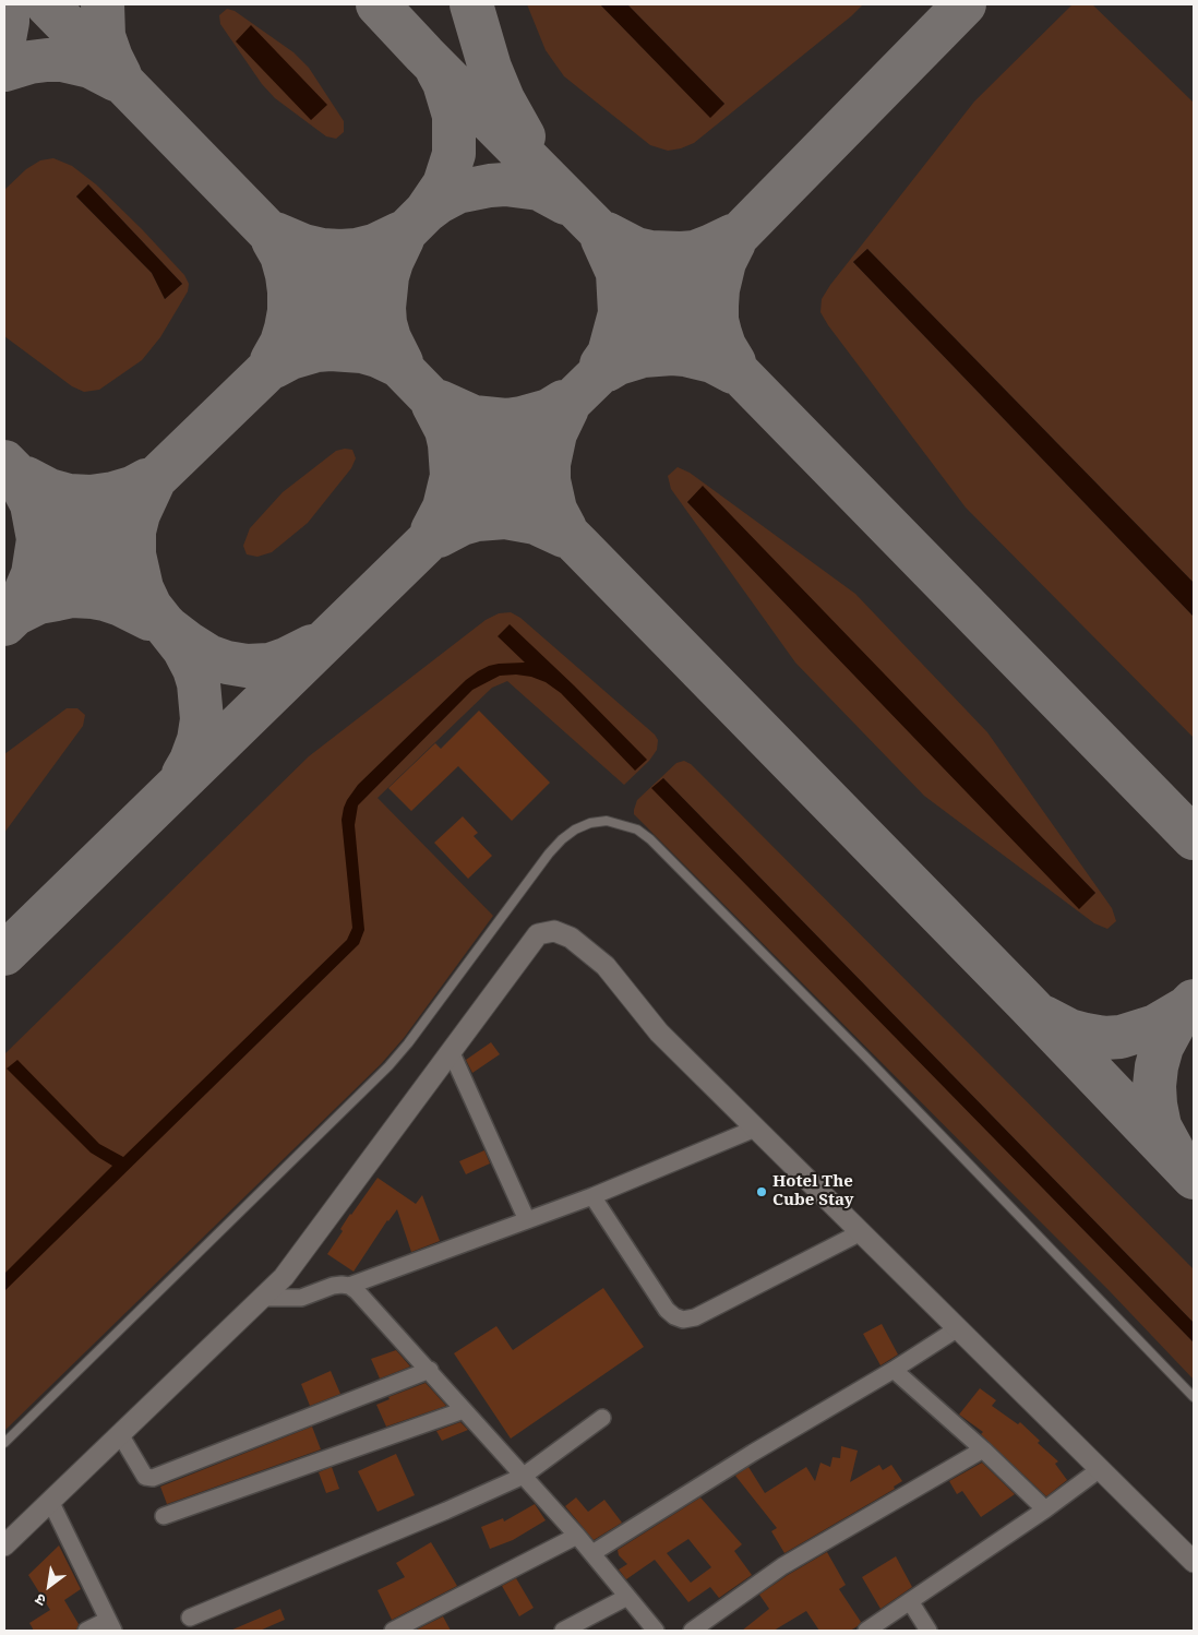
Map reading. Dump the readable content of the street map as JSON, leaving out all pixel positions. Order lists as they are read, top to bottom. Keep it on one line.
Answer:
{"places":["Hotel The Cube Stay"],"north":"bottom left"}
